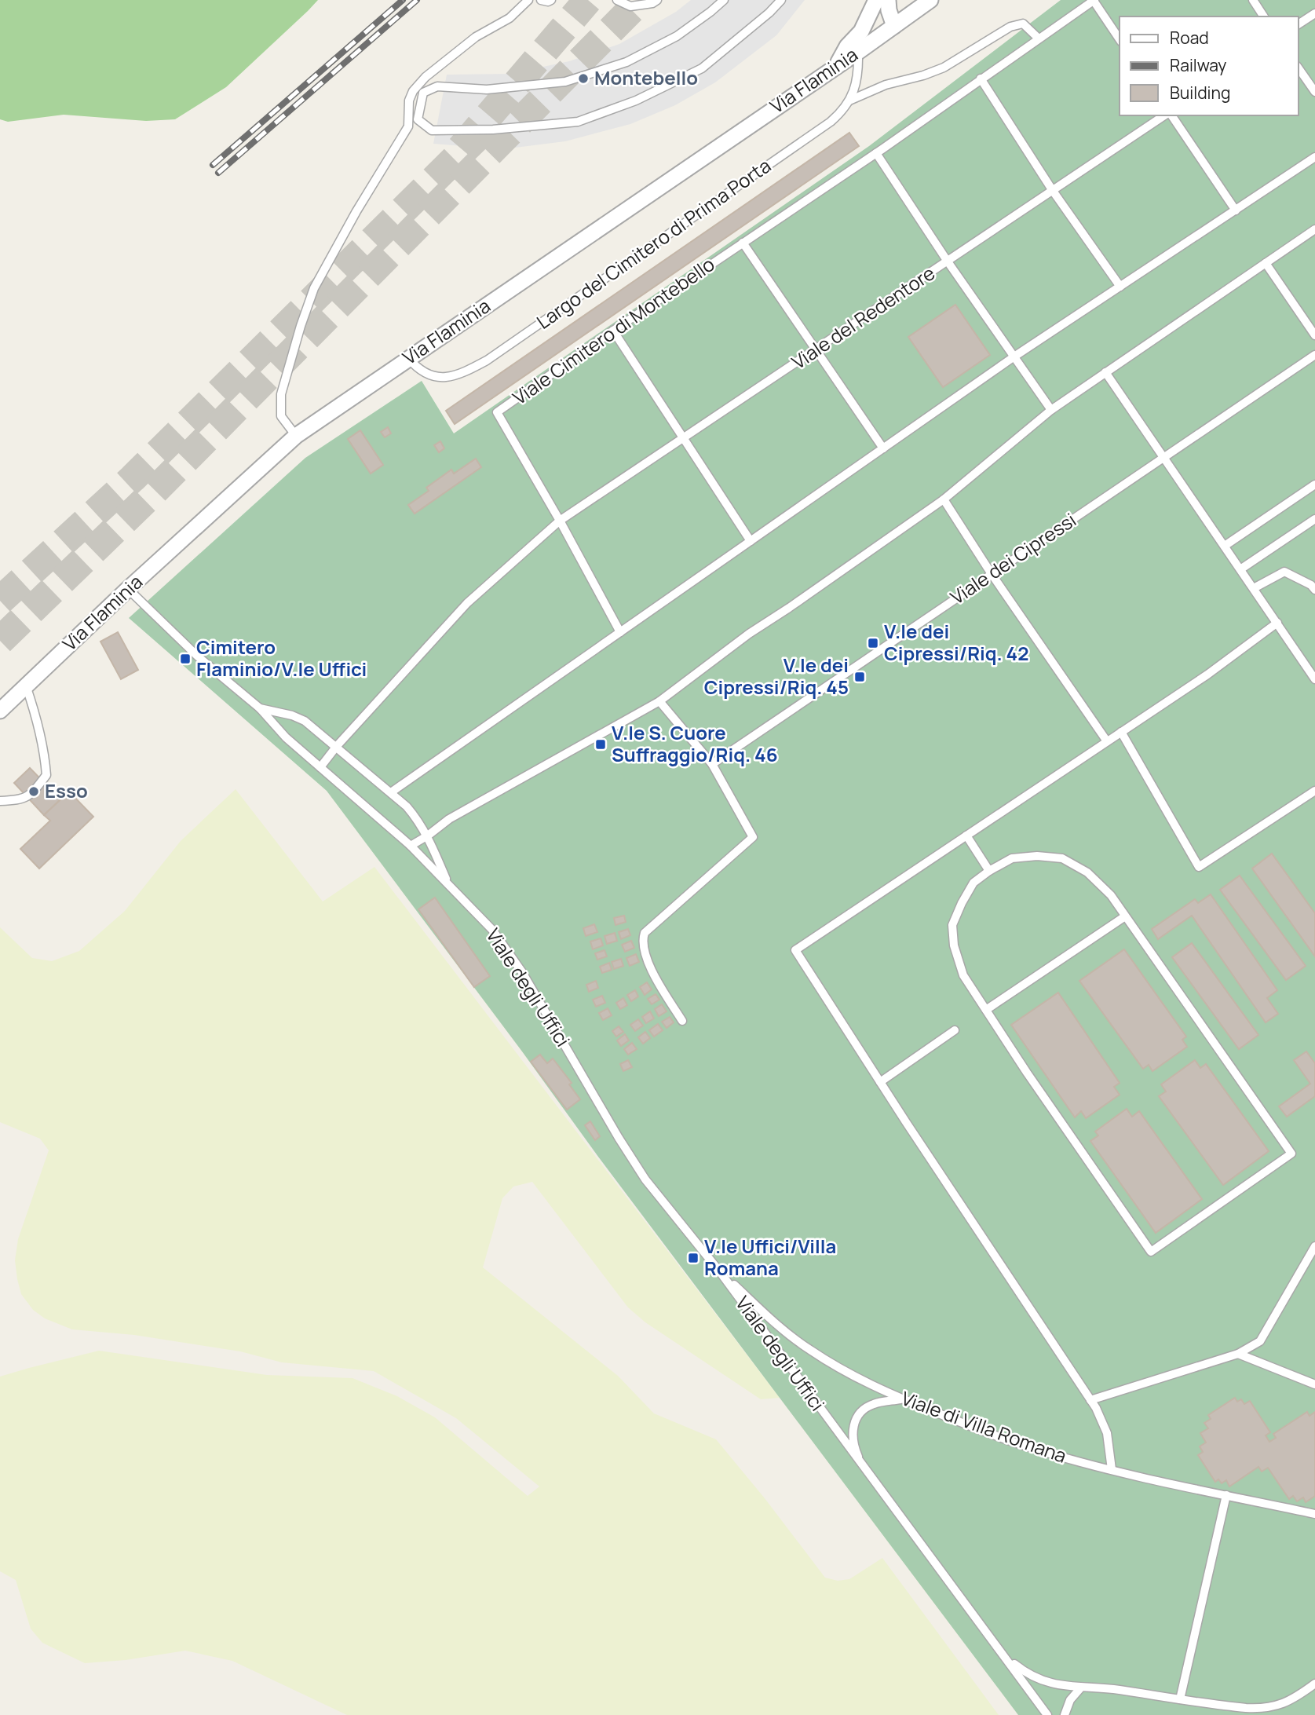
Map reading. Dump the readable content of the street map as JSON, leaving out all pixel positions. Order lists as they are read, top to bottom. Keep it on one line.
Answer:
{"streets":{"street":["Via Flaminia"],"lane":["Largo del Cimitero di Prima Porta","Viale del Redentore","Viale Cimitero di Montebello","Viale dei Cipressi","Viale degli Uffici","Viale di Villa Romana"]},"crossings":[["Via Flaminia","Largo del Cimitero di Prima Porta"],["Via Flaminia","Viale degli Uffici"],["Viale del Redentore","Viale Cimitero di Montebello"],["Viale degli Uffici","Viale di Villa Romana"]],"places":{"other":["Montebello","Esso"],"transit":["V.le dei Cipressi/Riq. 42","Cimitero Flaminio/V.le Uffici","V.le dei Cipressi/Riq. 45","V.le S. Cuore Suffraggio/Riq. 46","V.le Uffici/Villa Romana"]},"legend":["Road","Railway","Building"]}
